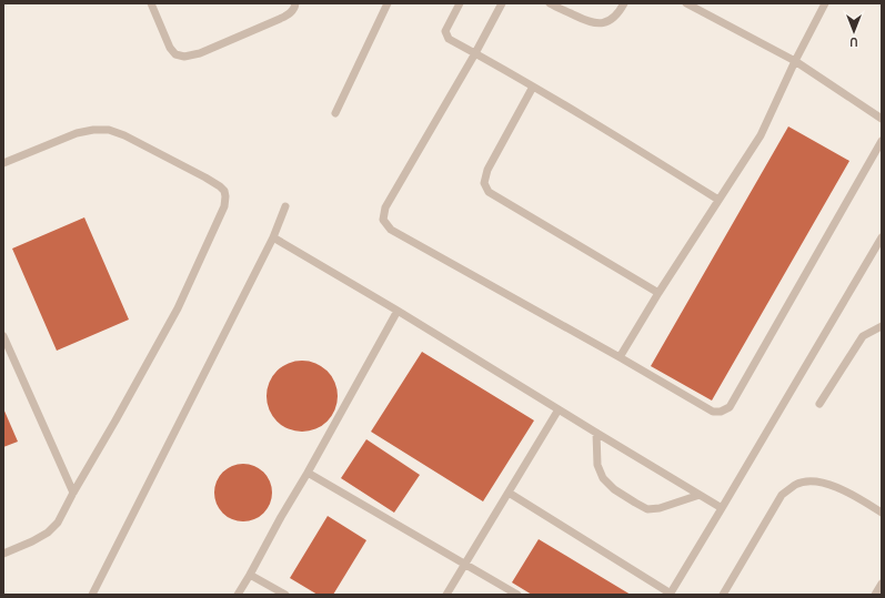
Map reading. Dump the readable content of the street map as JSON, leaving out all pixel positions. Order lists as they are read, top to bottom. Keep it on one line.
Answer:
{"north":"bottom"}
